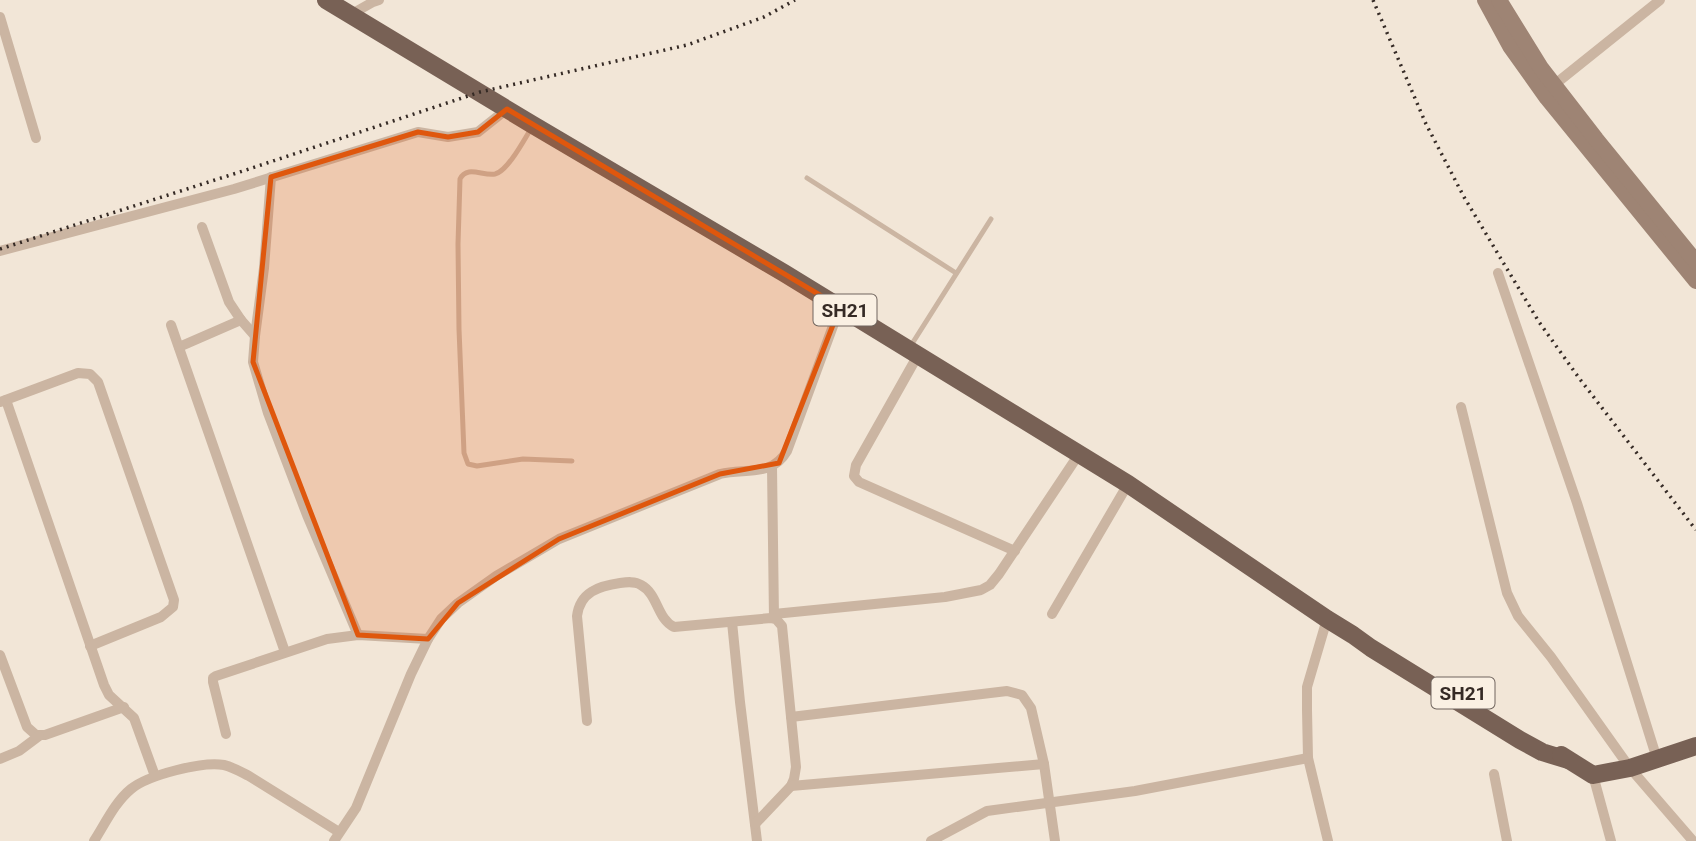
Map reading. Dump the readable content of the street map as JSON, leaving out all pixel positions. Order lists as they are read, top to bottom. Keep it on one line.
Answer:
{"streets":{"main road":["SH21"]}}
